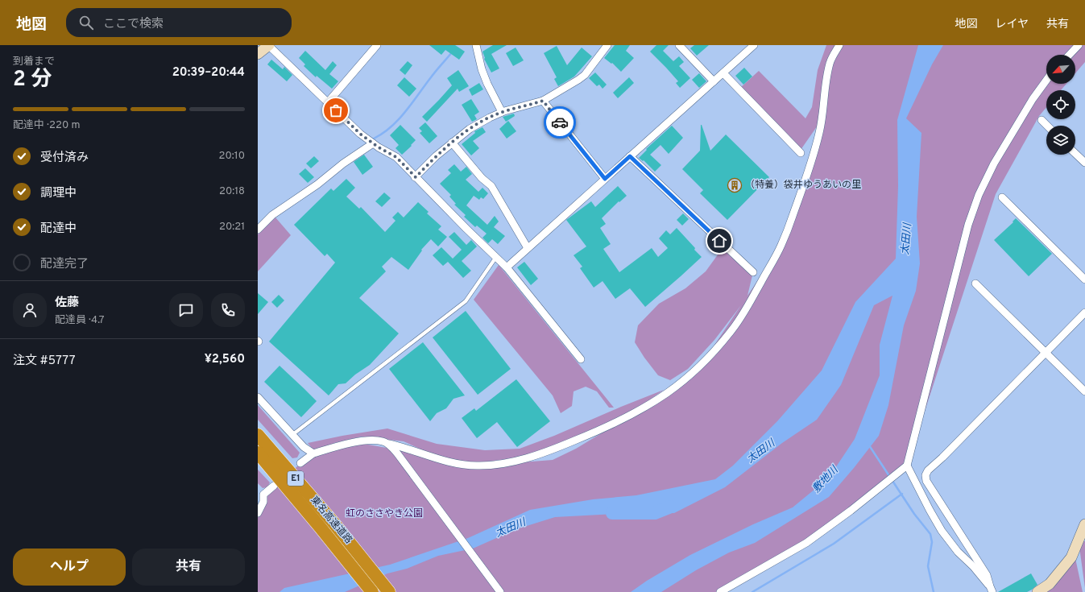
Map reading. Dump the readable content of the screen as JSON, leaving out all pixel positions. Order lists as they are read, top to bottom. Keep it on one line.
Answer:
{"streets":{"highway":["E1","東名高速道路"]},"water":["太田川","敷地川"],"parks":["虹のささやき公園"],"places":{"building":["（特養）袋井ゆうあいの里"]},"north":"bottom left","page":{"header":"地図","search":"ここで検索","nav":["地図","レイヤ","共有"],"heading":["2 分","到着まで","20:39–20:44"],"panel":["佐藤","配達員 · 4.7","注文 #5777","¥2,560"],"bar":"配達中 · 220 m","list":[["受付済み","20:10"],["調理中","20:18"],["配達中","20:21"],"配達完了"],"buttons":["ヘルプ","共有"]}}
